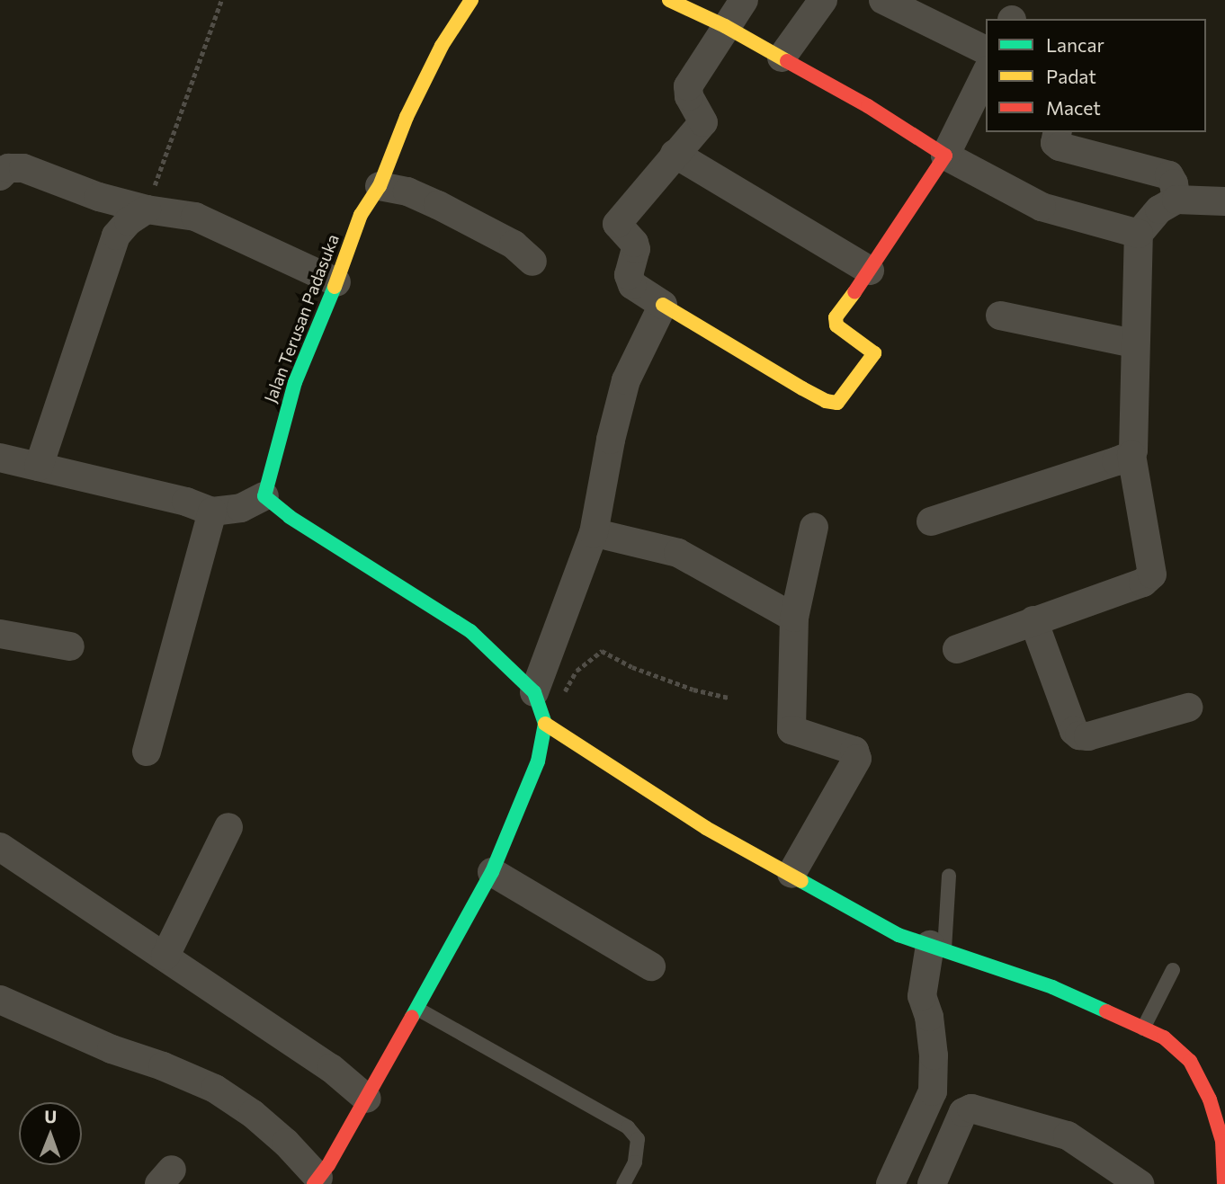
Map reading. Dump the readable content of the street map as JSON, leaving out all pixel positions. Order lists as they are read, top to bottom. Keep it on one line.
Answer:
{"streets":{"street":["Jalan Terusan Padasuka"]},"legend":["Lancar","Padat","Macet"],"north":"top"}
